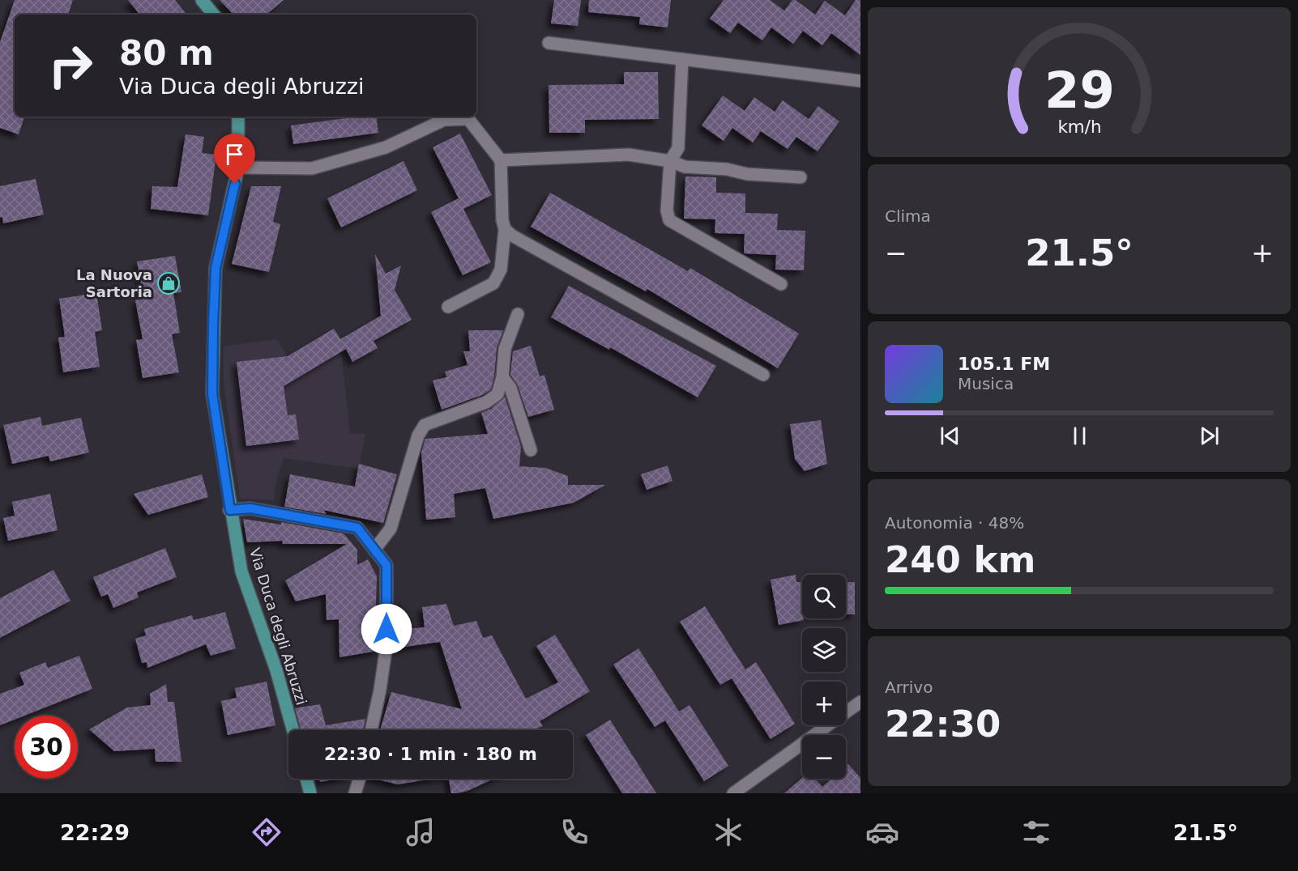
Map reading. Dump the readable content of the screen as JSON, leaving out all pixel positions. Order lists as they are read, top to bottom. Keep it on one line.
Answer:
{"streets":{"main road":["Via Duca degli Abruzzi"]},"places":{"shop":["La Nuova Sartoria"]},"page":{"turn":["80 m","Via Duca degli Abruzzi"],"tile":["Clima",["Autonomia · 48%","240 km"],["Arrivo","22:30"]],"heat":["−","21.5°","+"],"song":["105.1 FM","Musica"],"map_buttons":["+","−"],"limit":"30","trip":"22:30 · 1 min · 180 m","tabs":["22:29","21.5°"],"gauge":["29","km/h"]}}
